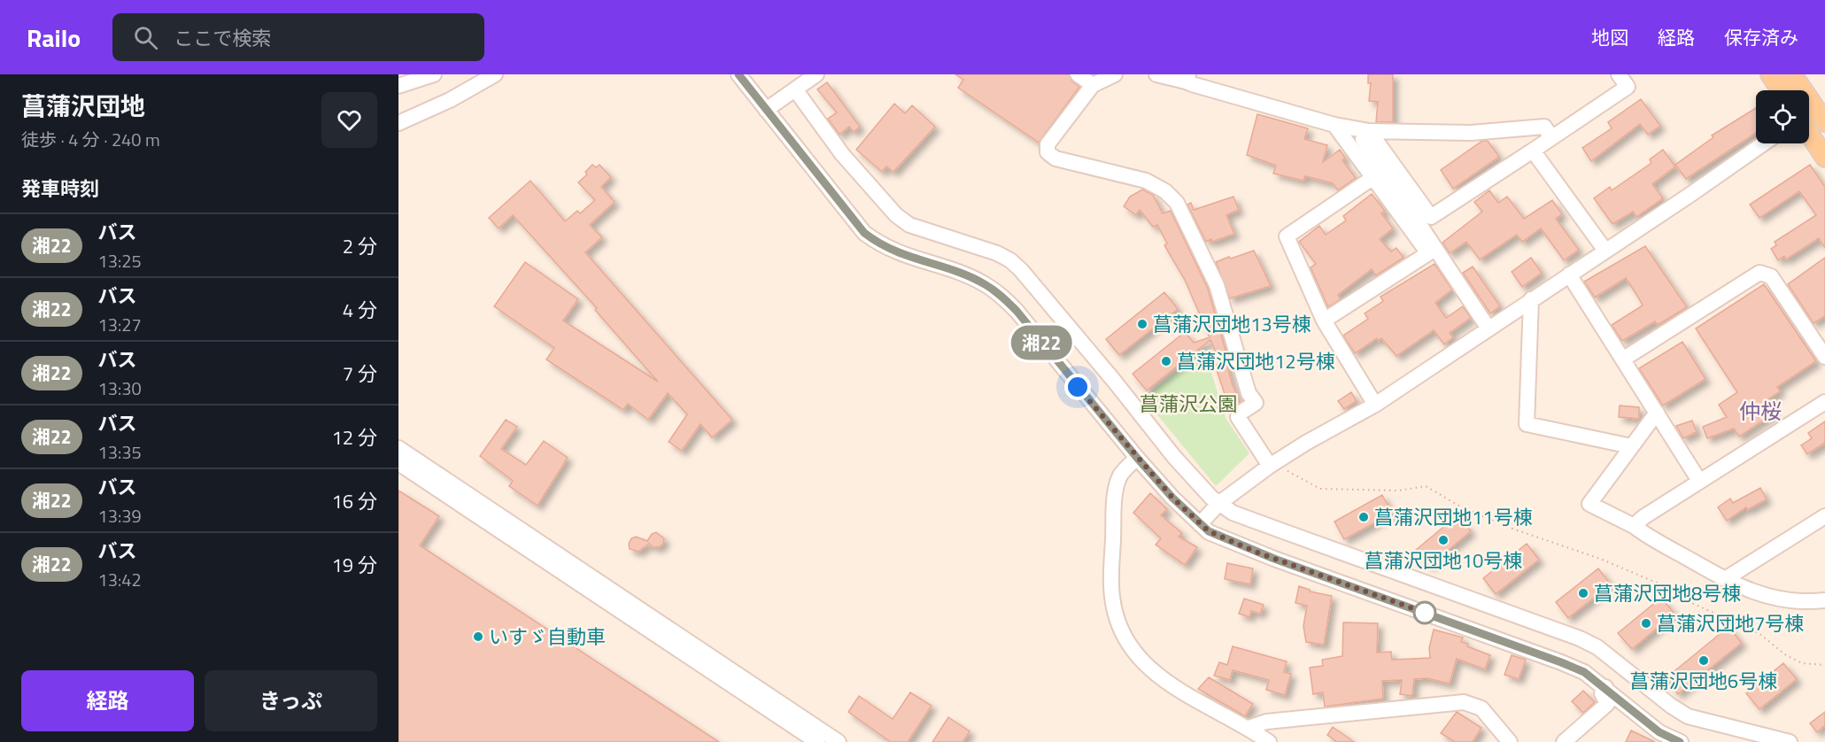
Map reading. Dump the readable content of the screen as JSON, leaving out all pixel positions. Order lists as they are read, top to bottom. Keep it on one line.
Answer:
{"districts":["仲桜"],"parks":["菖蒲沢公園"],"places":["菖蒲沢団地13号棟","菖蒲沢団地12号棟","菖蒲沢団地11号棟","菖蒲沢団地10号棟","菖蒲沢団地8号棟","菖蒲沢団地7号棟","いすゞ自動車","菖蒲沢団地6号棟"],"lines":["bus line 湘22"],"page":{"header":"Railo","search":"ここで検索","nav":["地図","経路","保存済み"],"heading":[["菖蒲沢団地","徒歩 · 4 分 · 240 m"],"発車時刻"],"on_map":"湘22","list":[{"mark":"湘22","name":"バス","note":"13:25","value":"2 分"},{"mark":"湘22","name":"バス","note":"13:27","value":"4 分"},{"mark":"湘22","name":"バス","note":"13:30","value":"7 分"},{"mark":"湘22","name":"バス","note":"13:35","value":"12 分"},{"mark":"湘22","name":"バス","note":"13:39","value":"16 分"},{"mark":"湘22","name":"バス","note":"13:42","value":"19 分"}],"buttons":["経路","きっぷ"]}}
